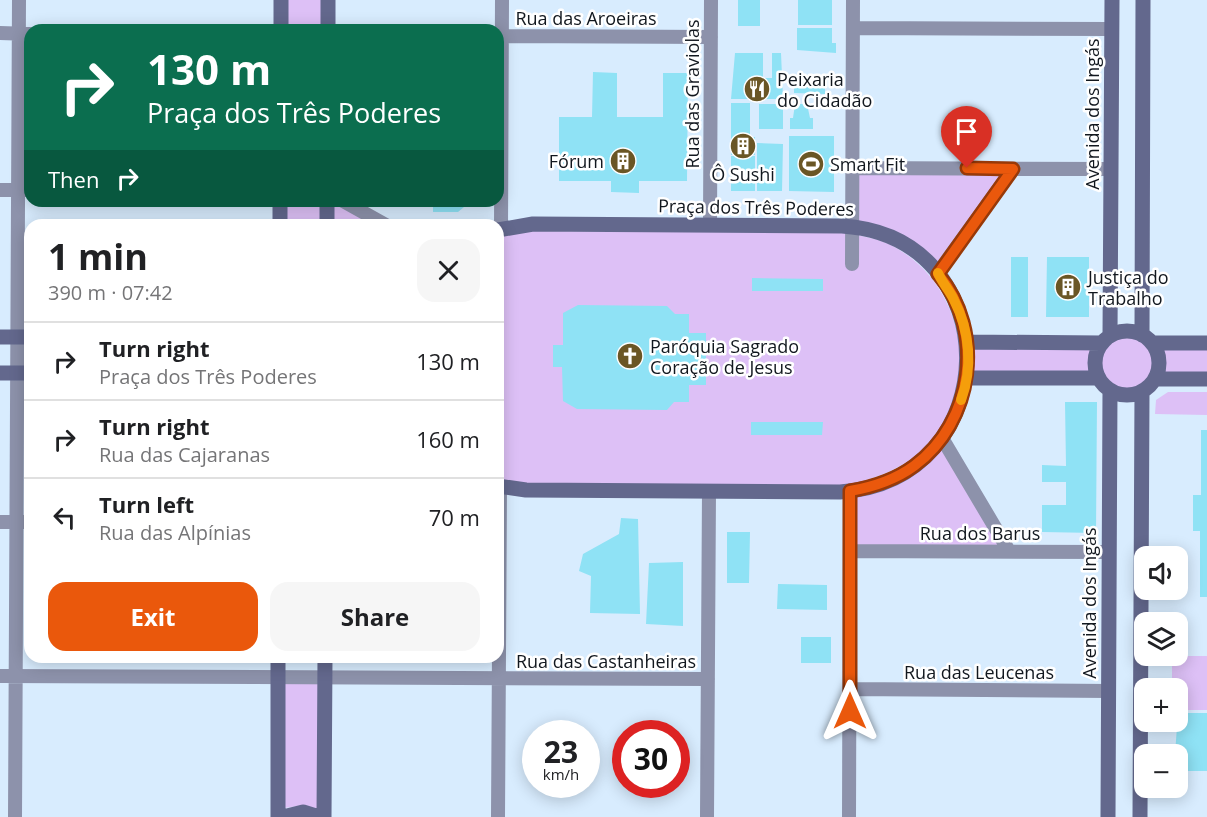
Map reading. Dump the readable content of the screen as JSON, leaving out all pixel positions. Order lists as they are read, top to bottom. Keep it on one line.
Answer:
{"streets":{"street":["Rua das Aroeiras","Rua das Graviolas","Avenida dos Ingás","Praça dos Três Poderes","Rua dos Barus","Rua das Castanheiras","Rua das Leucenas"]},"crossings":[["Rua das Aroeiras","Rua das Graviolas"],["Rua das Graviolas","Praça dos Três Poderes"],["Avenida dos Ingás","Rua dos Barus"],["Avenida dos Ingás","Rua das Leucenas"]],"places":{"restaurant":["Peixaria do Cidadão"],"building":["Ô Sushi","Fórum","Justiça do Trabalho"],"sports":["Smart Fit"],"church":["Paróquia Sagrado Coração de Jesus"]},"page":{"turn":["130 m","Praça dos Três Poderes"],"then":"Then","heading":["1 min","390 m · 07:42"],"list":[{"name":"Turn right","note":"Praça dos Três Poderes","value":"130 m"},{"name":"Turn right","note":"Rua das Cajaranas","value":"160 m"},{"name":"Turn left","note":"Rua das Alpínias","value":"70 m"}],"map_buttons":["+","−"],"buttons":["Exit","Share"],"speed":"23 km/h","limit":"30"}}
